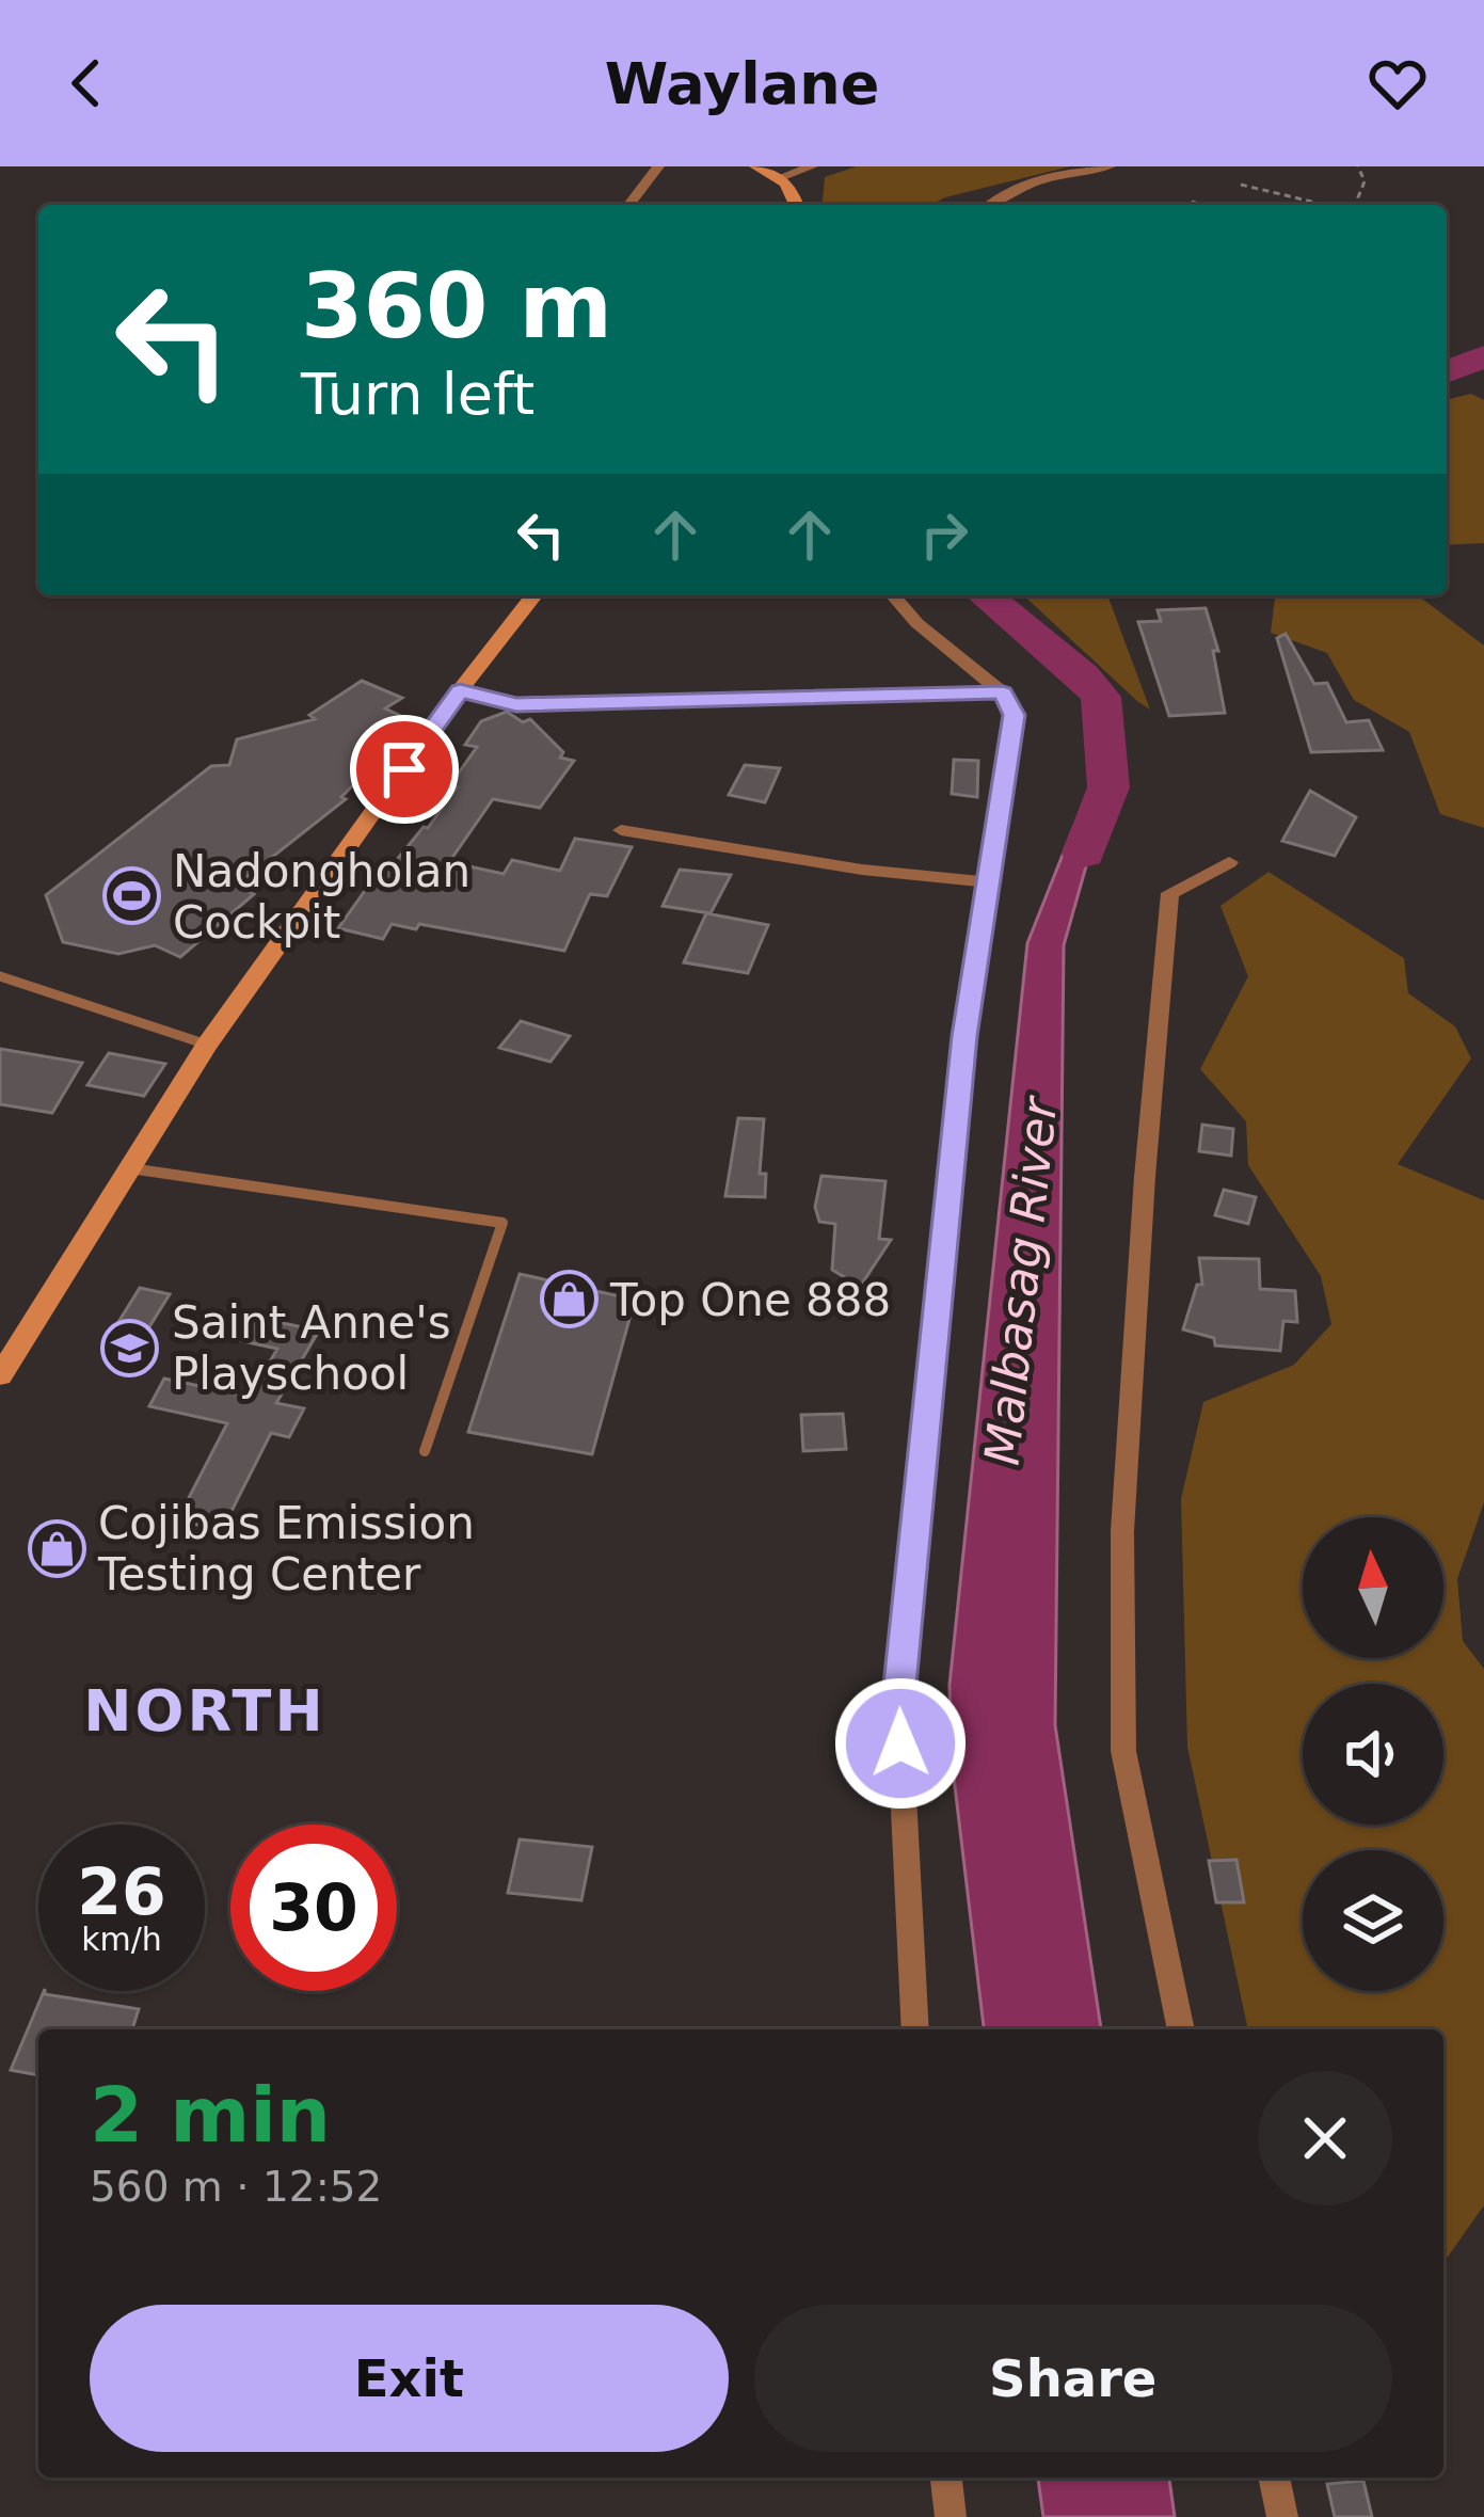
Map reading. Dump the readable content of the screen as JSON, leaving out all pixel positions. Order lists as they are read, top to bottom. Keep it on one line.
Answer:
{"districts":["NORTH"],"water":["Malbasag River"],"places":{"sports":["Nadongholan Cockpit"],"shop":["Top One 888","Cojibas Emission Testing Center"],"school or university":["Saint Anne's Playschool"]},"north":"top","page":{"header":"Waylane","turn":["360 m","Turn left"],"speed":"26 km/h","limit":"30","heading":["2 min","560 m · 12:52"],"buttons":["Exit","Share"]}}
